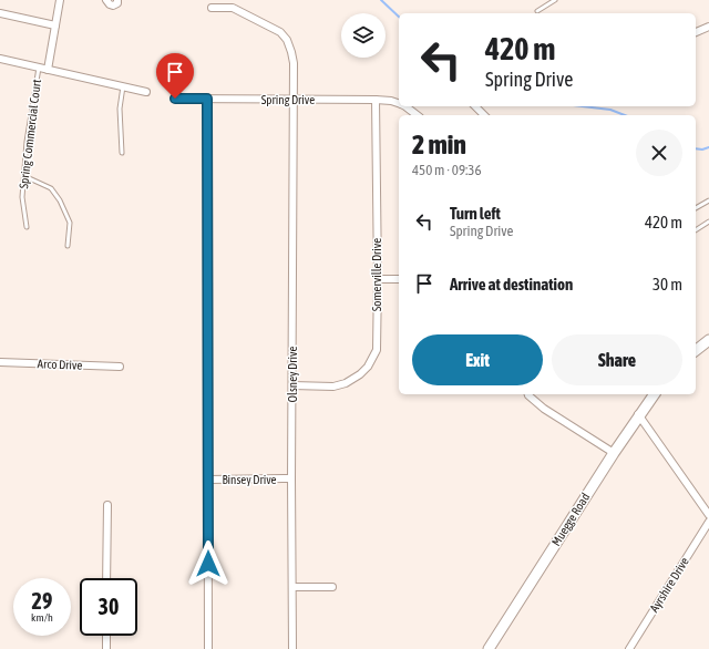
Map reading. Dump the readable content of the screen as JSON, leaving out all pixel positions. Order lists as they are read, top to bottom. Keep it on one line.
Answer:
{"streets":{"main road":["Muegge Road"],"street":["Spring Drive","Somerville Drive","Arco Drive","Olsney Drive","Binsey Drive","Ayrshire Drive"],"lane":["Spring Commercial Court"]},"crossings":[["Spring Drive","Somerville Drive"],["Spring Drive","Olsney Drive"],["Somerville Drive","Olsney Drive"],["Olsney Drive","Binsey Drive"]],"page":{"turn":["420 m","Spring Drive"],"heading":["2 min","450 m · 09:36"],"list":[{"name":"Turn left","note":"Spring Drive","value":"420 m"},{"name":"Arrive at destination","value":"30 m"}],"buttons":["Exit","Share"],"speed":"29 km/h","limit":"30"}}
